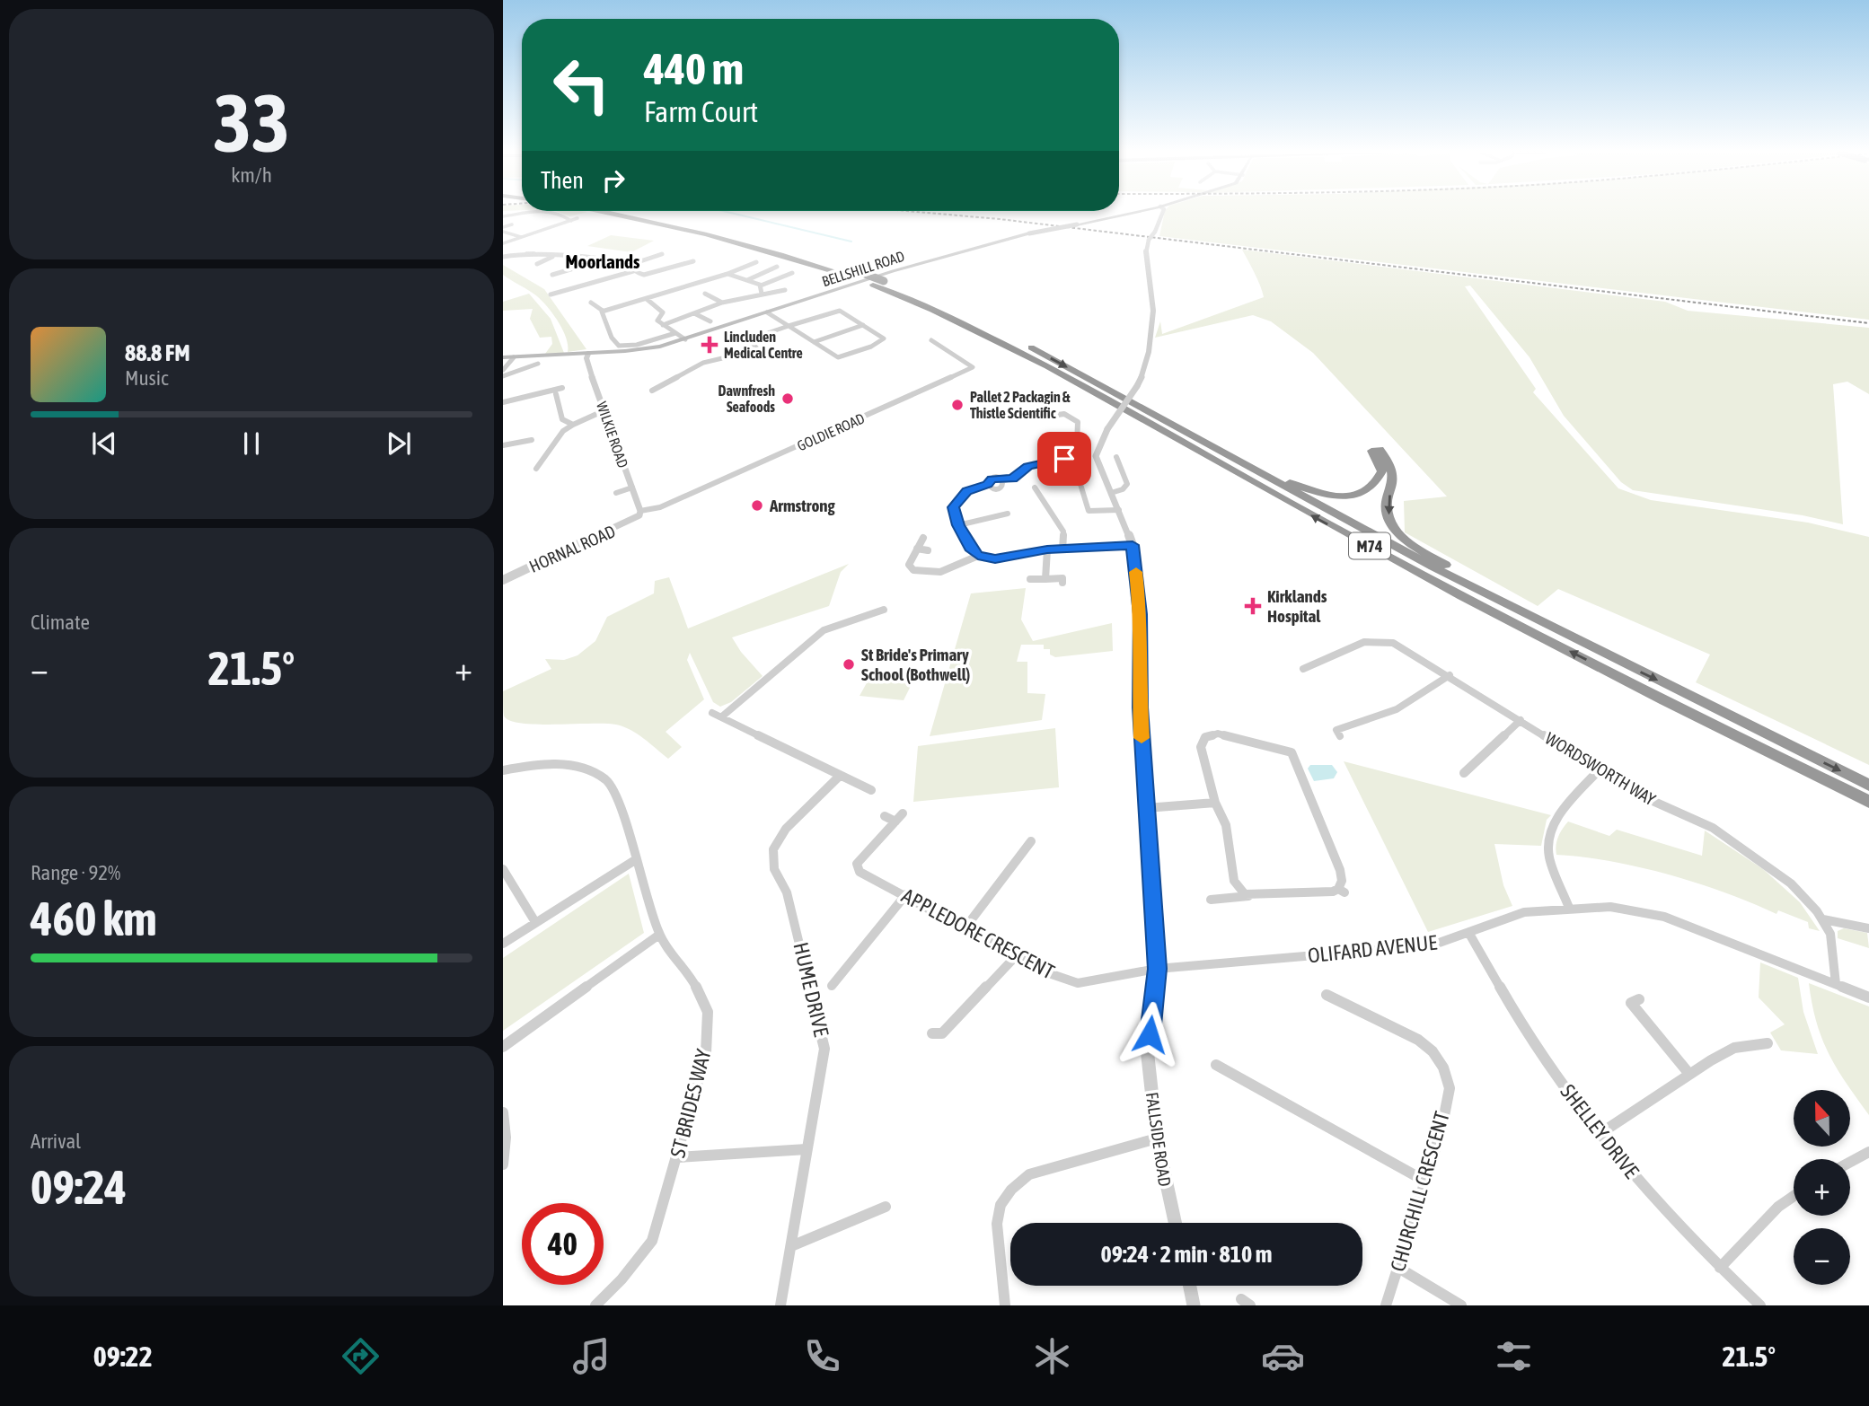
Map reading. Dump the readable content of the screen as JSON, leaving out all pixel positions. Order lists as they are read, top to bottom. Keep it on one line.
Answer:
{"streets":{"highway":["M74"],"main road":["BELLSHILL ROAD"],"street":["GOLDIE ROAD","WILKIE ROAD","HORNAL ROAD","WORDSWORTH WAY","APPLEDORE CRESCENT","OLIFARD AVENUE","HUME DRIVE","ST BRIDES WAY","SHELLEY DRIVE","FALLSIDE ROAD","CHURCHILL CRESCENT"]},"crossings":[["BELLSHILL ROAD","WILKIE ROAD"],["GOLDIE ROAD","WILKIE ROAD"],["GOLDIE ROAD","HORNAL ROAD"],["WILKIE ROAD","HORNAL ROAD"],["WORDSWORTH WAY","OLIFARD AVENUE"],["APPLEDORE CRESCENT","OLIFARD AVENUE"],["APPLEDORE CRESCENT","FALLSIDE ROAD"],["OLIFARD AVENUE","SHELLEY DRIVE"],["OLIFARD AVENUE","FALLSIDE ROAD"]],"districts":["Moorlands"],"places":{"health":["Lincluden Medical Centre","Kirklands Hospital"],"other":["Dawnfresh Seafoods","Pallet 2 Packagin & Thistle Scientific","Armstrong","St Bride's Primary School (Bothwell)"]},"north":"top","page":{"tile":[["33","km/h"],"Climate",["Range · 92%","460 km"],["Arrival","09:24"]],"turn":["440 m","Farm Court"],"then":"Then","song":["88.8 FM","Music"],"heat":["−","21.5°","+"],"map_buttons":["+","−"],"limit":"40","trip":"09:24 · 2 min · 810 m","tabs":["09:22","21.5°"]}}
